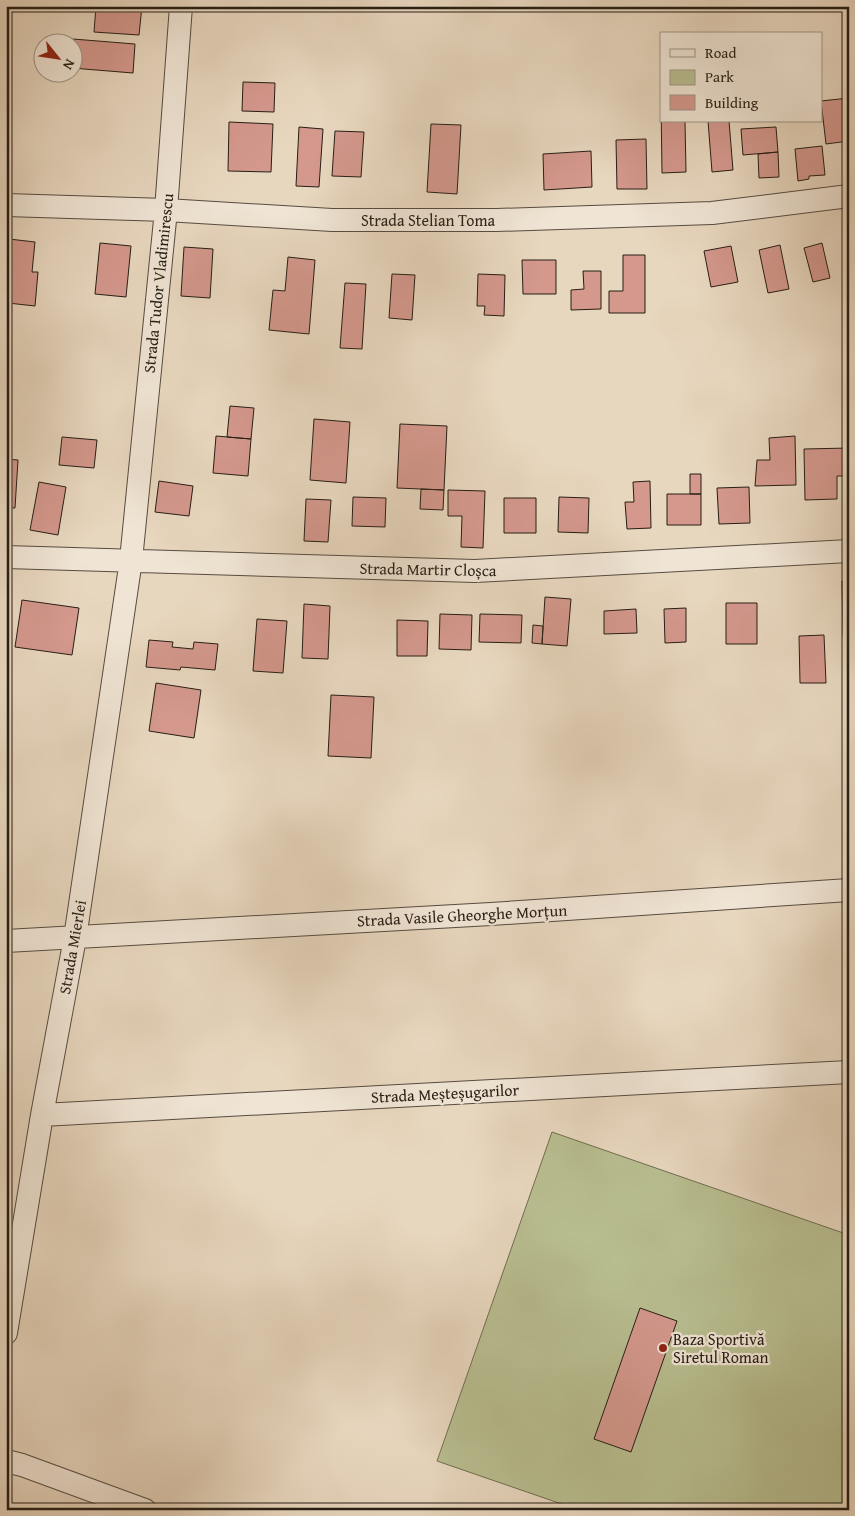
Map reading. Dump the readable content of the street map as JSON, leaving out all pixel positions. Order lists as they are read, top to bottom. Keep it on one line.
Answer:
{"streets":{"street":["Strada Stelian Toma","Strada Tudor Vladimirescu","Strada Martir Cloșca","Strada Vasile Gheorghe Morțun","Strada Mierlei","Strada Meșteșugarilor"]},"crossings":[["Strada Stelian Toma","Strada Tudor Vladimirescu"],["Strada Tudor Vladimirescu","Strada Martir Cloșca"],["Strada Tudor Vladimirescu","Strada Mierlei"],["Strada Martir Cloșca","Strada Mierlei"],["Strada Vasile Gheorghe Morțun","Strada Mierlei"],["Strada Mierlei","Strada Meșteșugarilor"]],"places":["Baza Sportivă Siretul Roman"],"legend":["Road","Park","Building"],"north":"bottom right"}
